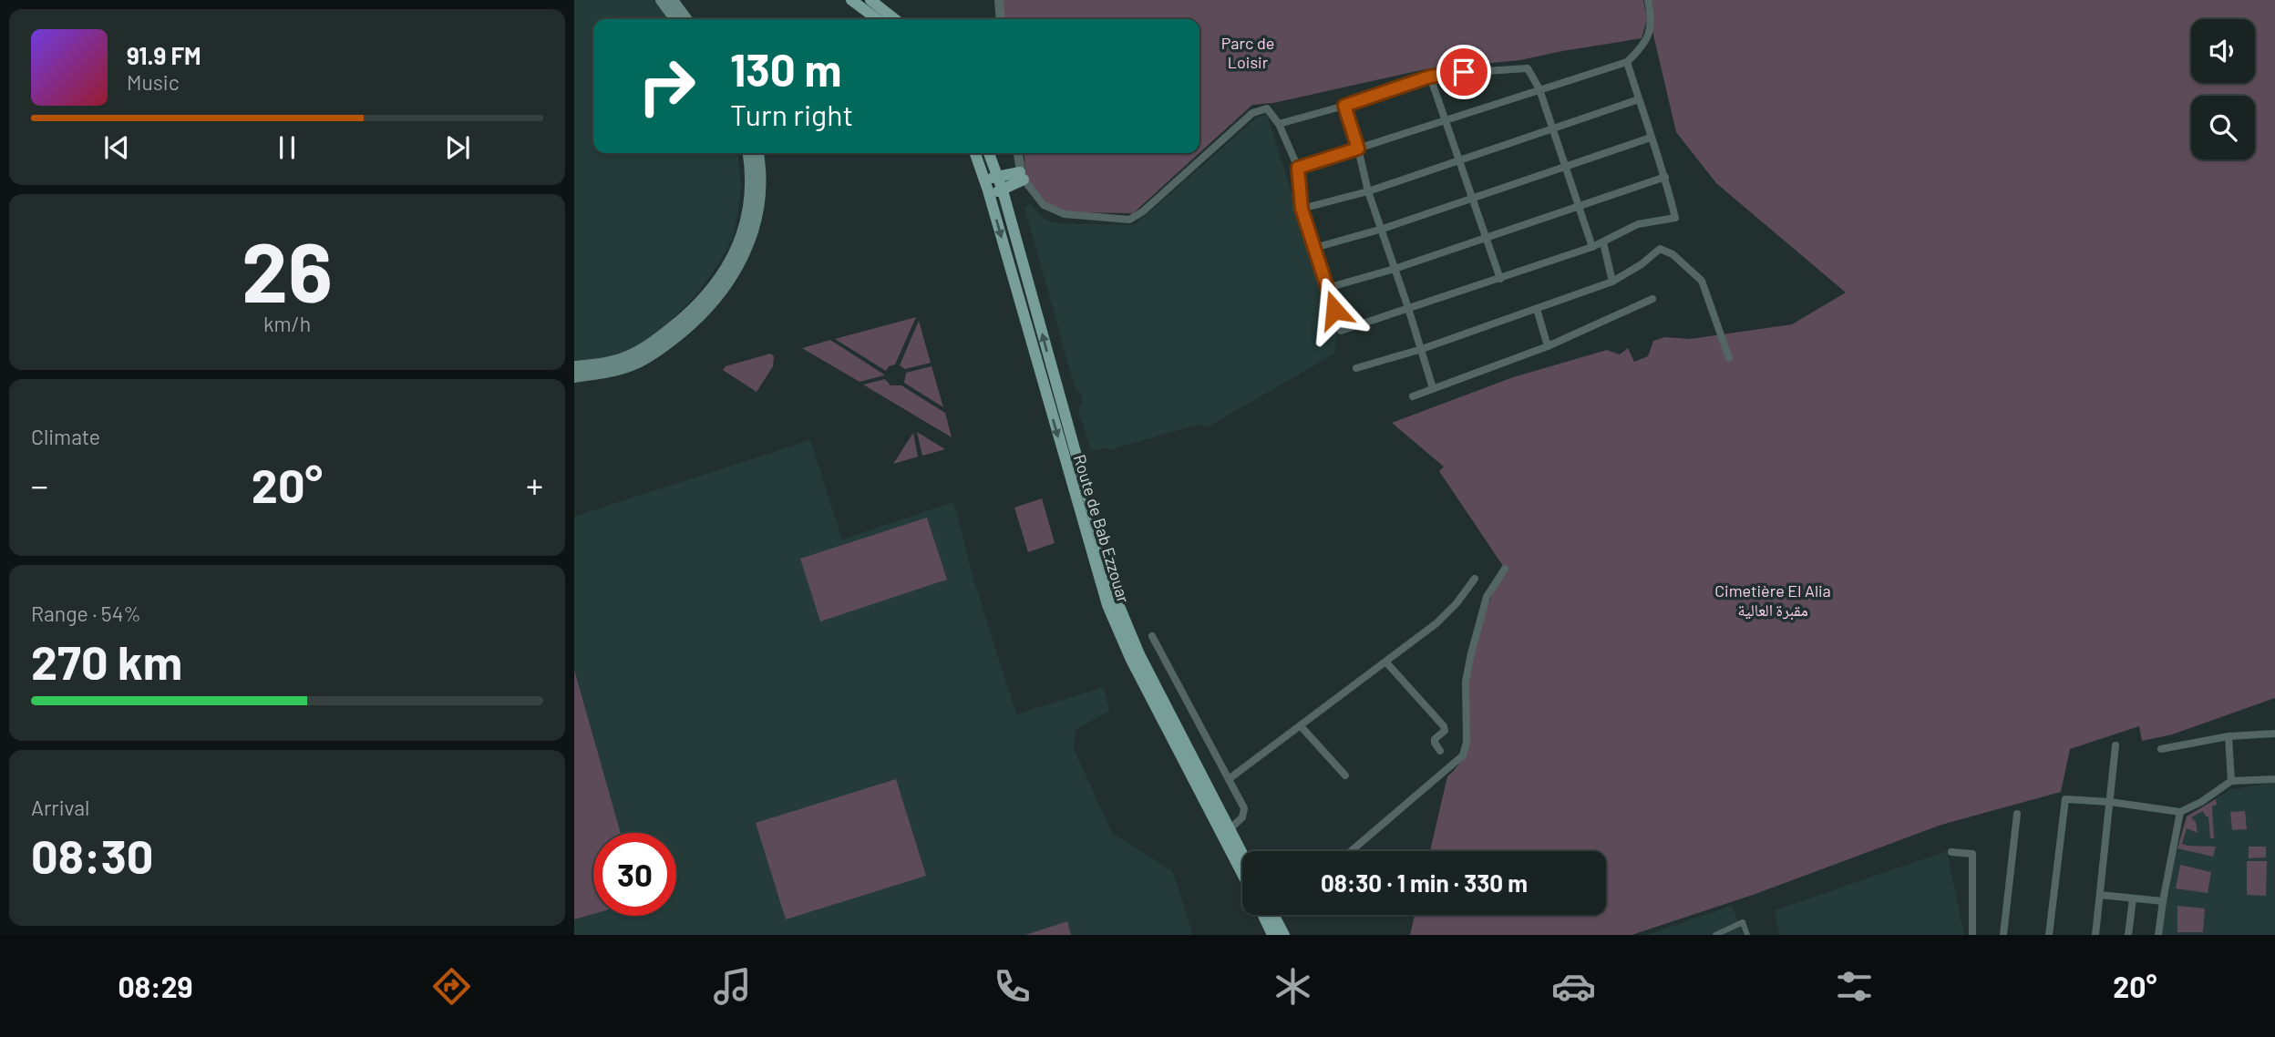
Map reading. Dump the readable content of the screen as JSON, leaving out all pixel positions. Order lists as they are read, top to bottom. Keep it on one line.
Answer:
{"streets":{"main road":["Route de Bab Ezzouar"]},"parks":["Parc de Loisir","Cimetière El Alia مقبرة العالية"],"page":{"turn":["130 m","Turn right"],"song":["91.9 FM","Music"],"tile":[["26","km/h"],"Climate",["Range · 54%","270 km"],["Arrival","08:30"]],"heat":["−","20°","+"],"limit":"30","trip":"08:30 · 1 min · 330 m","tabs":["08:29","20°"]}}
